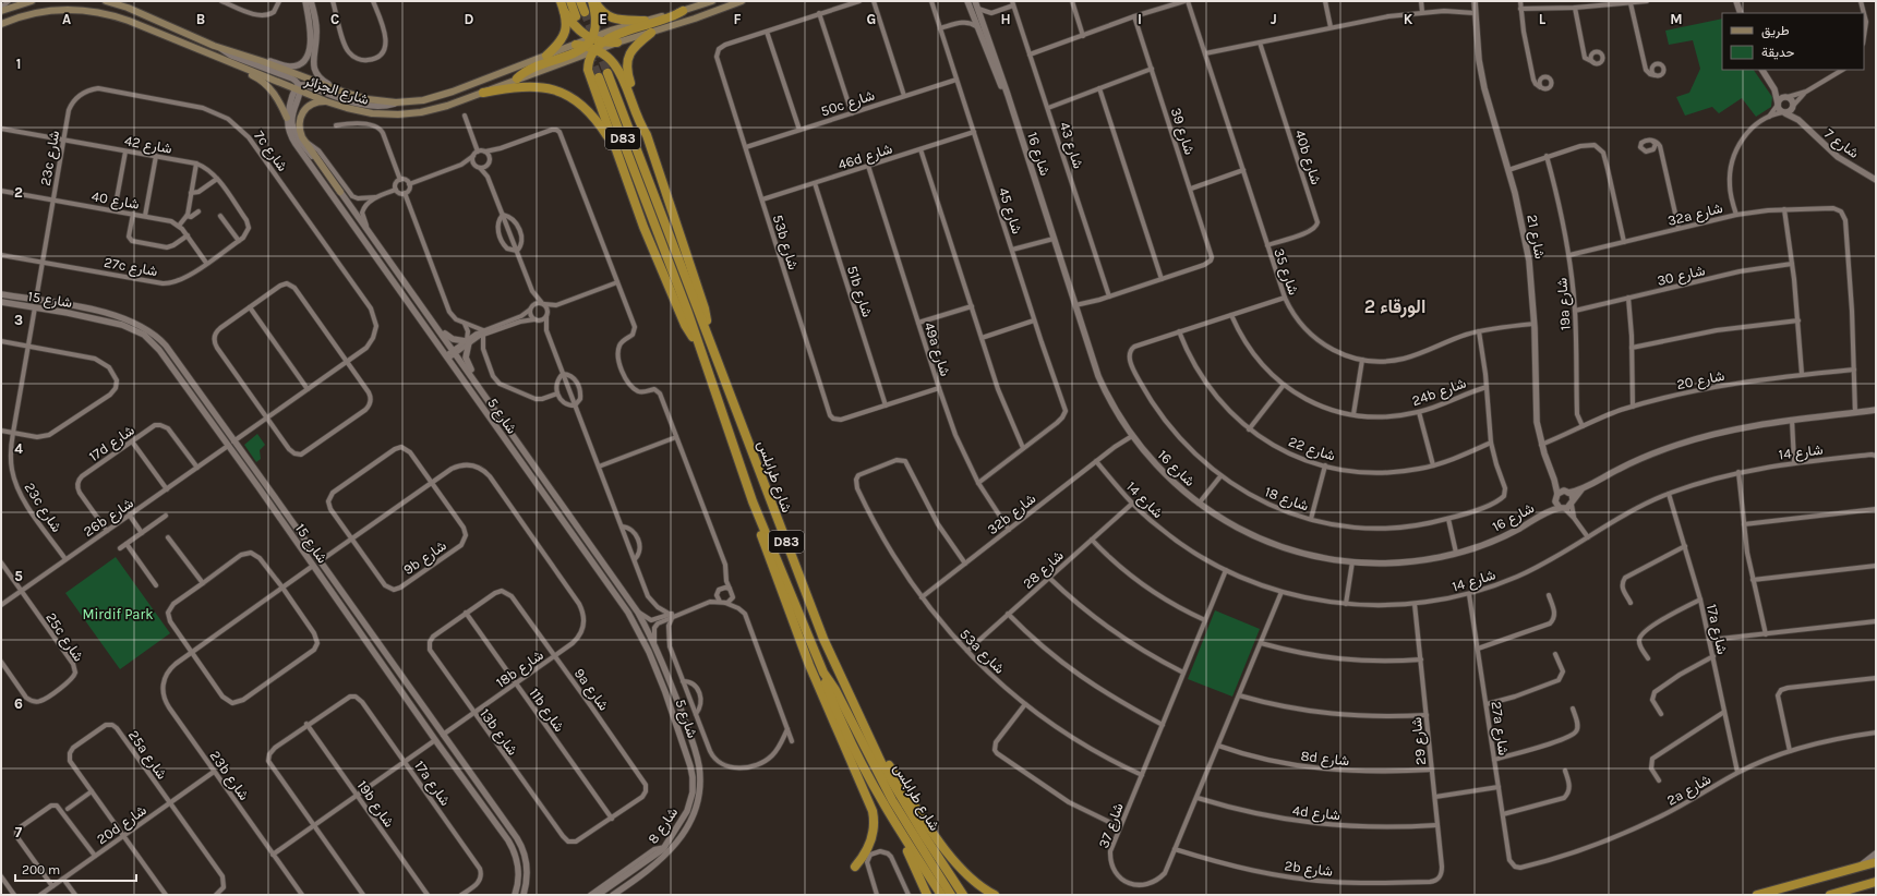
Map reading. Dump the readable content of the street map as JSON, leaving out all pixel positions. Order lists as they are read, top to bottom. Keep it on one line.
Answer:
{"streets":{"highway":["D83","شارع طرابلس"],"main road":["شارع الجزائر"],"street":["50c شارع","شارع 39","شارع 7","شارع 42","شارع 43","7c شارع","شارع 16","46d شارع","40b شارع","23c شارع","شارع 40","شارع 45","32a شارع","شارع 21","53b شارع","27c شارع","شارع 35","شارع 30","51b شارع","شارع 15","19a شارع","49a شارع","شارع 20","24b شارع","شارع 5","17d شارع","شارع 22","شارع 14","شارع 18","32b شارع","26b شارع","9b شارع","شارع 28","17a شارع","25c شارع","53a شارع","18b شارع","9a شارع","11b شارع","27a شارع","13b شارع","شارع 29","25a شارع","8d شارع","23b شارع","2a شارع","19b شارع","4d شارع","20d شارع","شارع 8","شارع 37","2b شارع"]},"crossings":[["شارع الجزائر","شارع 5"],["50c شارع","شارع 45"],["50c شارع","53b شارع"],["شارع 42","23c شارع"],["شارع 42","27c شارع"],["7c شارع","23c شارع"],["7c شارع","26b شارع"],["شارع 16","شارع 21"],["شارع 16","32b شارع"],["46d شارع","شارع 45"],["46d شارع","53b شارع"],["46d شارع","51b شارع"],["46d شارع","49a شارع"],["40b شارع","شارع 35"],["23c شارع","شارع 40"],["23c شارع","27c شارع"],["23c شارع","شارع 15"],["23c شارع","26b شارع"],["شارع 40","27c شارع"],["32a شارع","19a شارع"],["32a شارع","شارع 20"],["شارع 21","شارع 35"],["شارع 21","شارع 20"],["53b شارع","51b شارع"],["شارع 30","19a شارع"],["شارع 15","26b شارع"],["شارع 15","18b شارع"],["19a شارع","شارع 20"],["49a شارع","32b شارع"],["شارع 5","شارع 8"],["17d شارع","26b شارع"],["شارع 22","شارع 18"],["شارع 14","32b شارع"],["شارع 14","شارع 28"],["شارع 14","17a شارع"],["شارع 14","27a شارع"],["شارع 14","شارع 29"],["شارع 14","شارع 37"],["32b شارع","53a شارع"],["26b شارع","25c شارع"],["9b شارع","18b شارع"],["شارع 28","53a شارع"],["17a شارع","2a شارع"],["17a شارع","19b شارع"],["53a شارع","شارع 37"],["18b شارع","9a شارع"],["18b شارع","11b شارع"],["18b شارع","13b شارع"],["9a شارع","11b شارع"],["9a شارع","13b شارع"],["11b شارع","13b شارع"],["27a شارع","2a شارع"],["شارع 29","8d شارع"],["شارع 29","4d شارع"],["شارع 29","2b شارع"],["25a شارع","20d شارع"],["8d شارع","شارع 37"],["23b شارع","20d شارع"],["4d شارع","شارع 37"],["شارع 37","2b شارع"]],"districts":["الورقاء 2"],"parks":["Mirdif Park"],"legend":["طريق","حديقة"],"scale_bar":"200 m","grid":{"columns":["A","B","C","D","E","F","G","H","I","J","K","L","M"],"rows":["1","2","3","4","5","6","7"]}}
